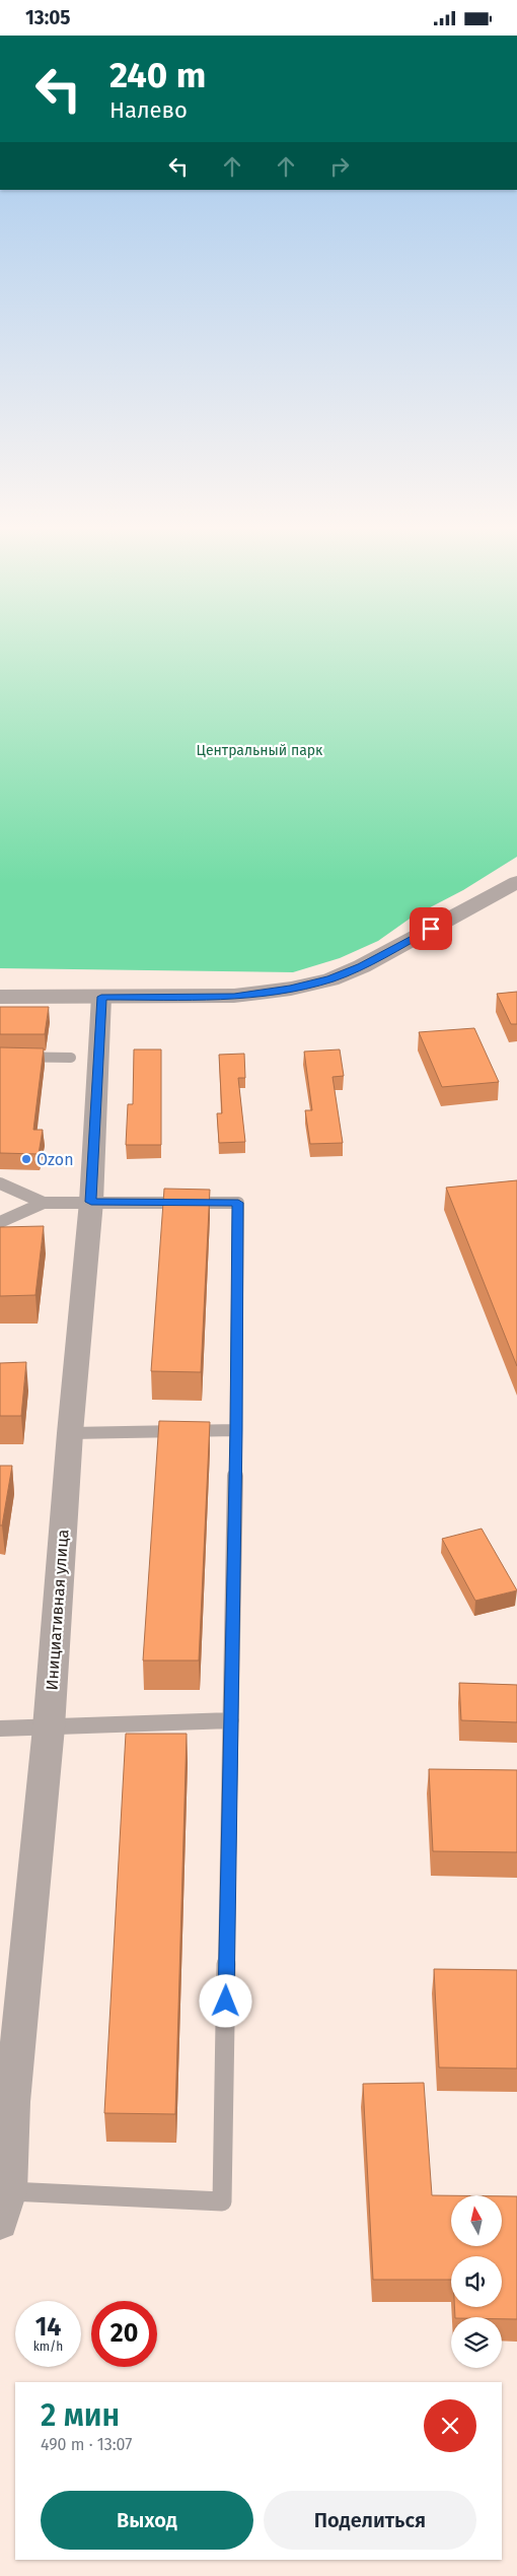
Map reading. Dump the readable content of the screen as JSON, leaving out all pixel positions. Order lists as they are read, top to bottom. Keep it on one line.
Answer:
{"streets":{"street":["Инициативная улица"]},"parks":["Центральный парк"],"places":["Ozon"],"north":"top","page":{"status":"13:05","turn":["240 m","Налево"],"speed":"14 km/h","limit":"20","heading":["2 мин","490 m · 13:07"],"buttons":["Выход","Поделиться"]}}
